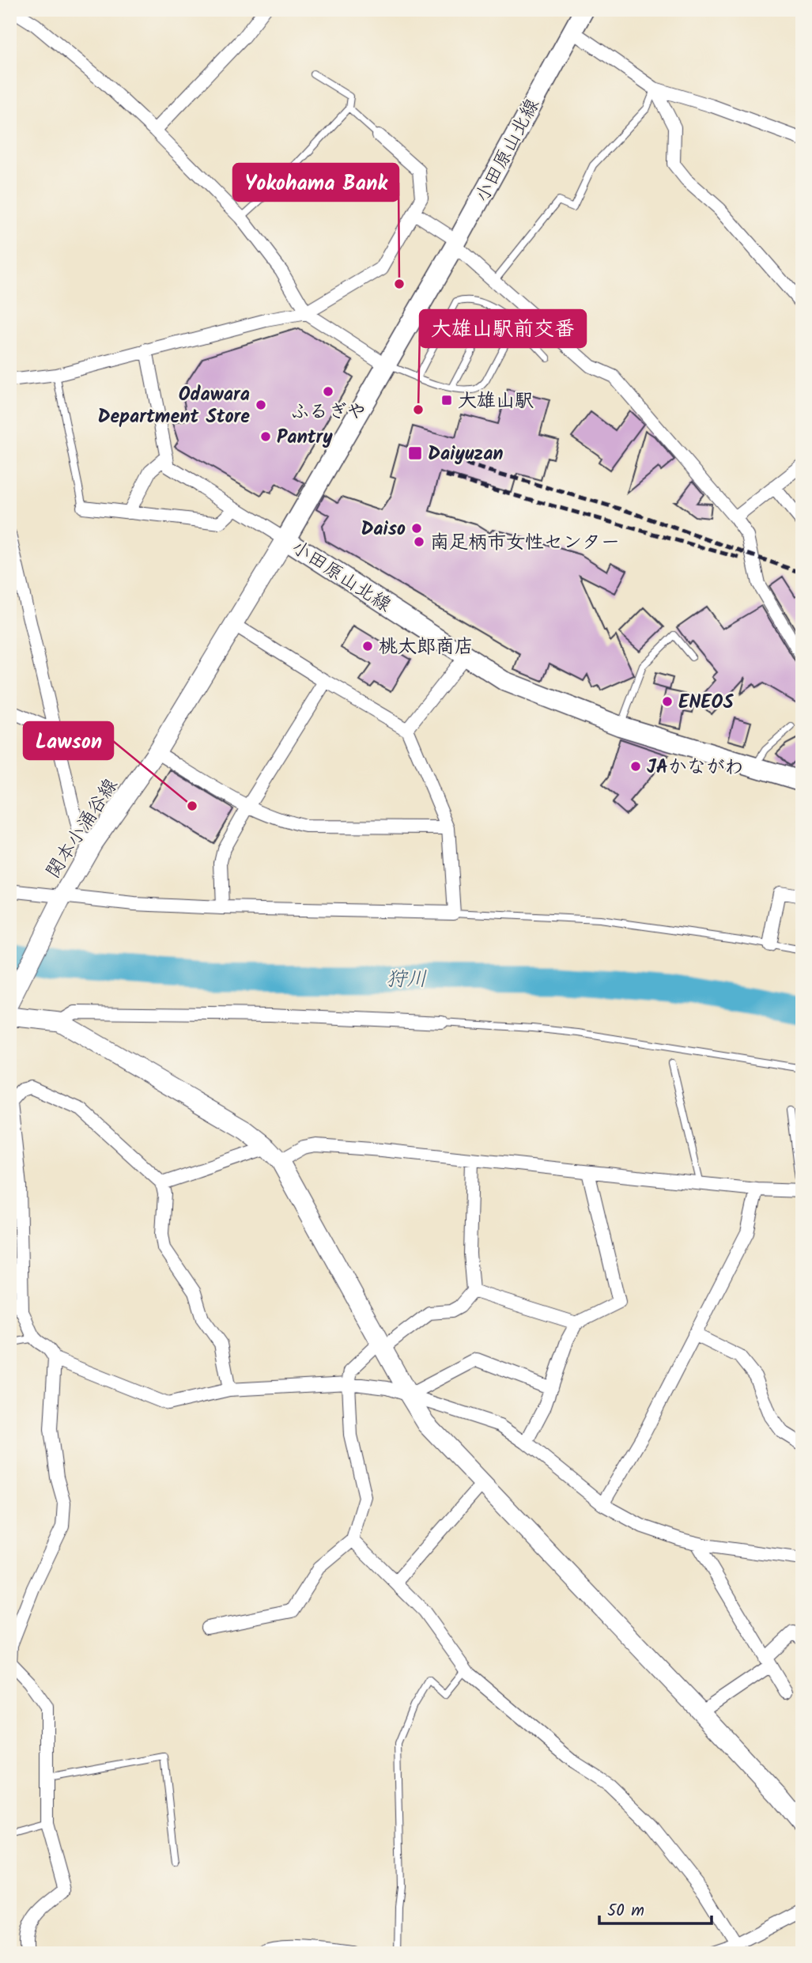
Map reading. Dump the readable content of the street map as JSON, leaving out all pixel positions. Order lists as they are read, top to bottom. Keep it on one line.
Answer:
{"streets":{"main road":["小田原山北線"],"street":["関本小涌谷線"]},"crossings":[["小田原山北線","関本小涌谷線"]],"water":["狩川"],"places":{"other":["Yokohama Bank","ふるぎや","Odawara Department Store","大雄山駅前交番","Pantry","Daiso","南足柄市女性センター","桃太郎商店","ENEOS","JAかながわ","Lawson"],"transit":["大雄山駅","Daiyuzan"]},"scale_bar":"50 m"}
